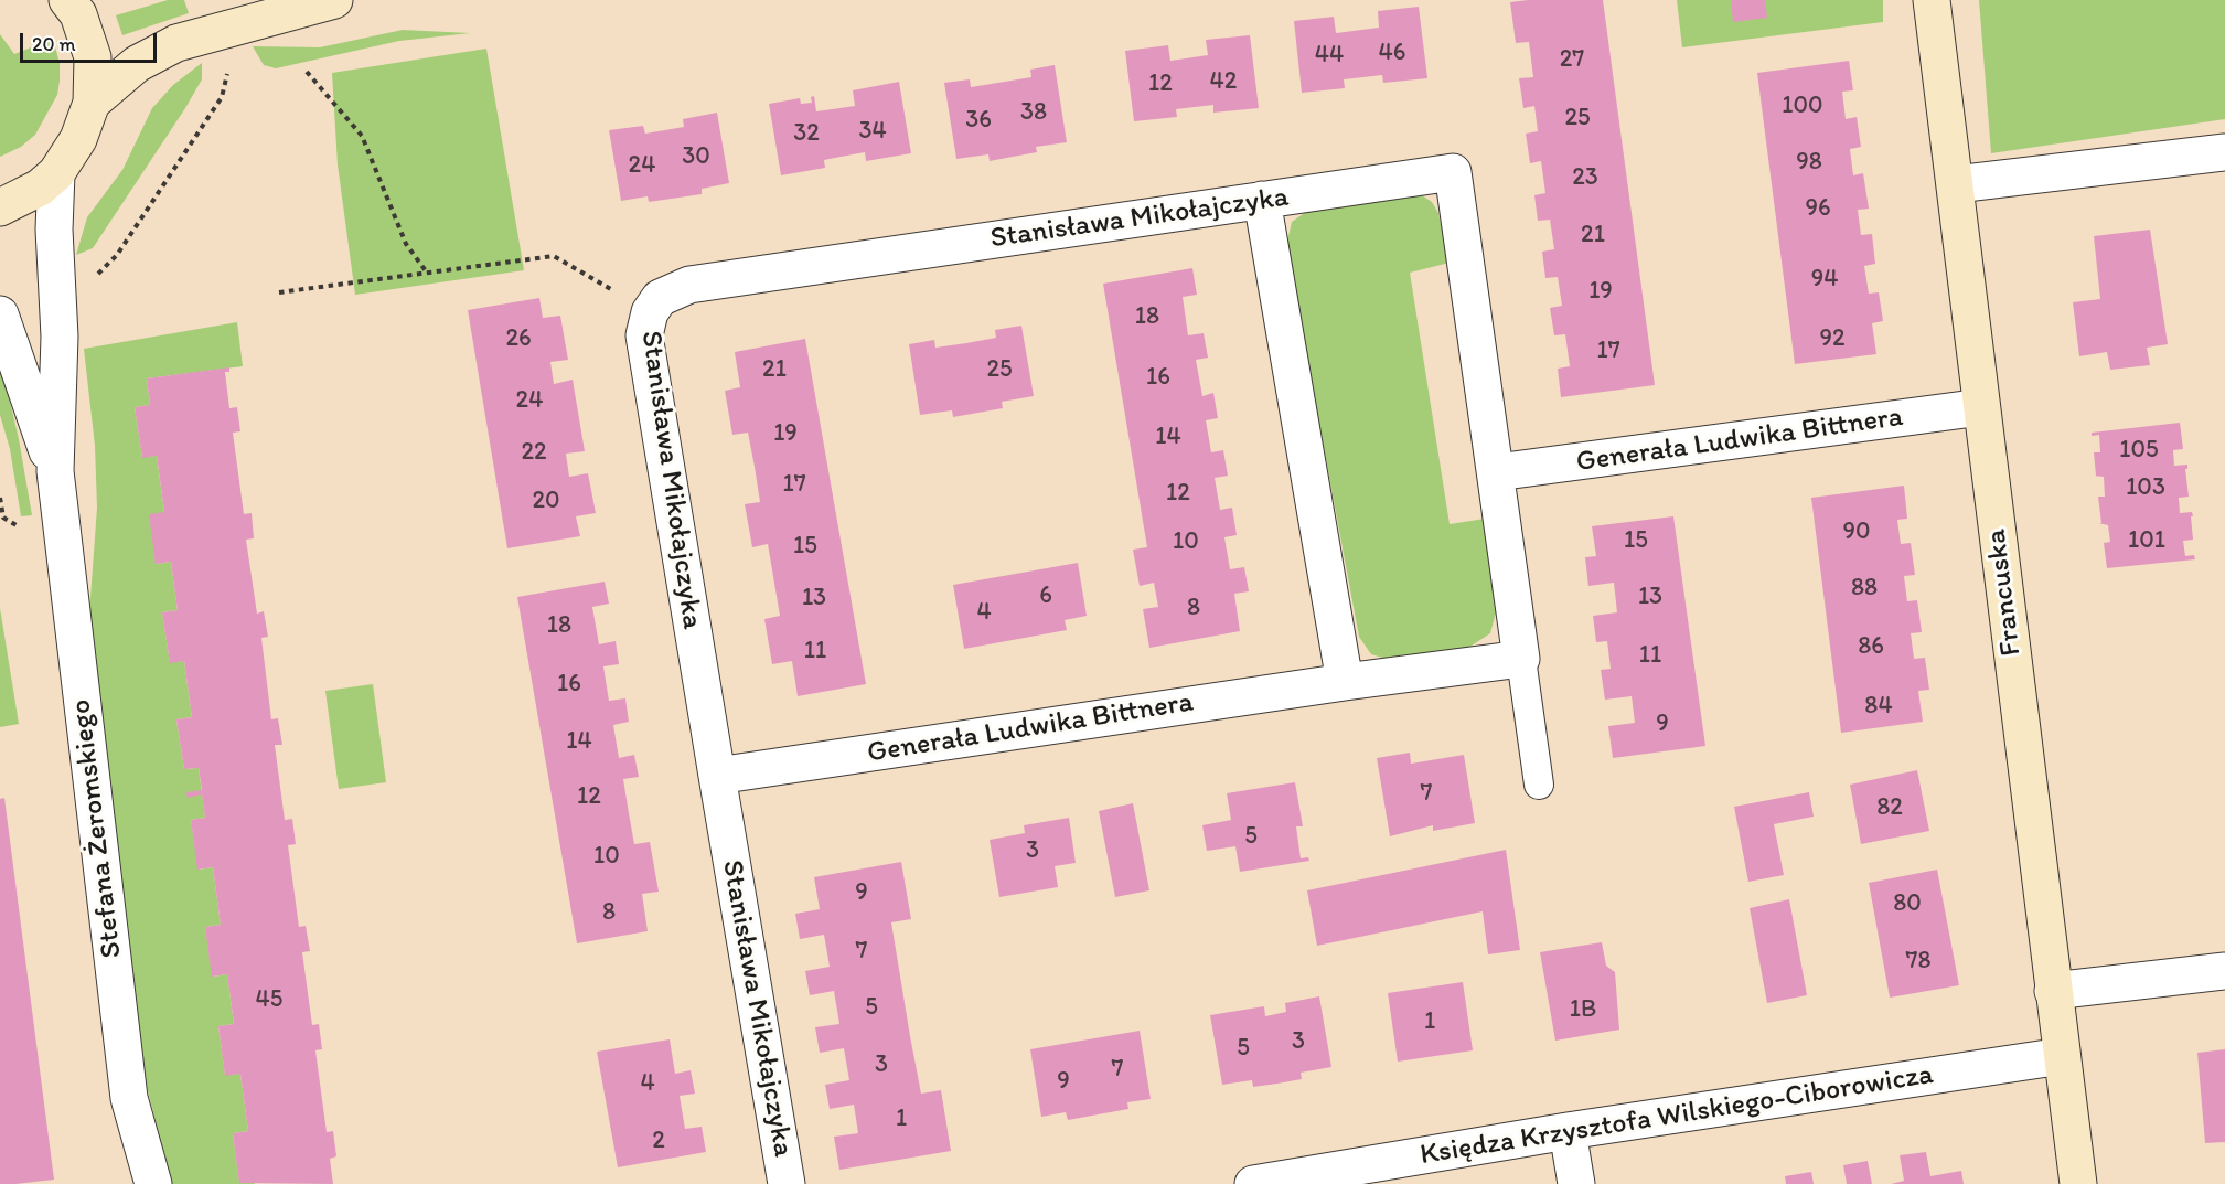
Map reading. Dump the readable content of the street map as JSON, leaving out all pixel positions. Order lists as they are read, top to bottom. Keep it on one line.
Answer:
{"streets":{"street":["Stanisława Mikołajczyka","Generała Ludwika Bittnera","Francuska","Stefana Żeromskiego","Księdza Krzysztofa Wilskiego-Ciborowicza"]},"crossings":[["Stanisława Mikołajczyka","Generała Ludwika Bittnera"],["Generała Ludwika Bittnera","Francuska"],["Francuska","Księdza Krzysztofa Wilskiego-Ciborowicza"]],"house_numbers":["46","44","27","42","12","100","38","25","36","34","32","30","98","24","23","96","21","94","19","18","26","92","17","21","25","16","24","19","14","105","22","17","103","12","20","90","15","101","10","15","88","6","13","13","8","4","18","86","11","11","16","84","9","14","7","12","82","5","3","10","9","80","8","7","78","45","5","1B","1","3","5","3","7","9","4","1","2"],"scale_bar":"20 m"}
